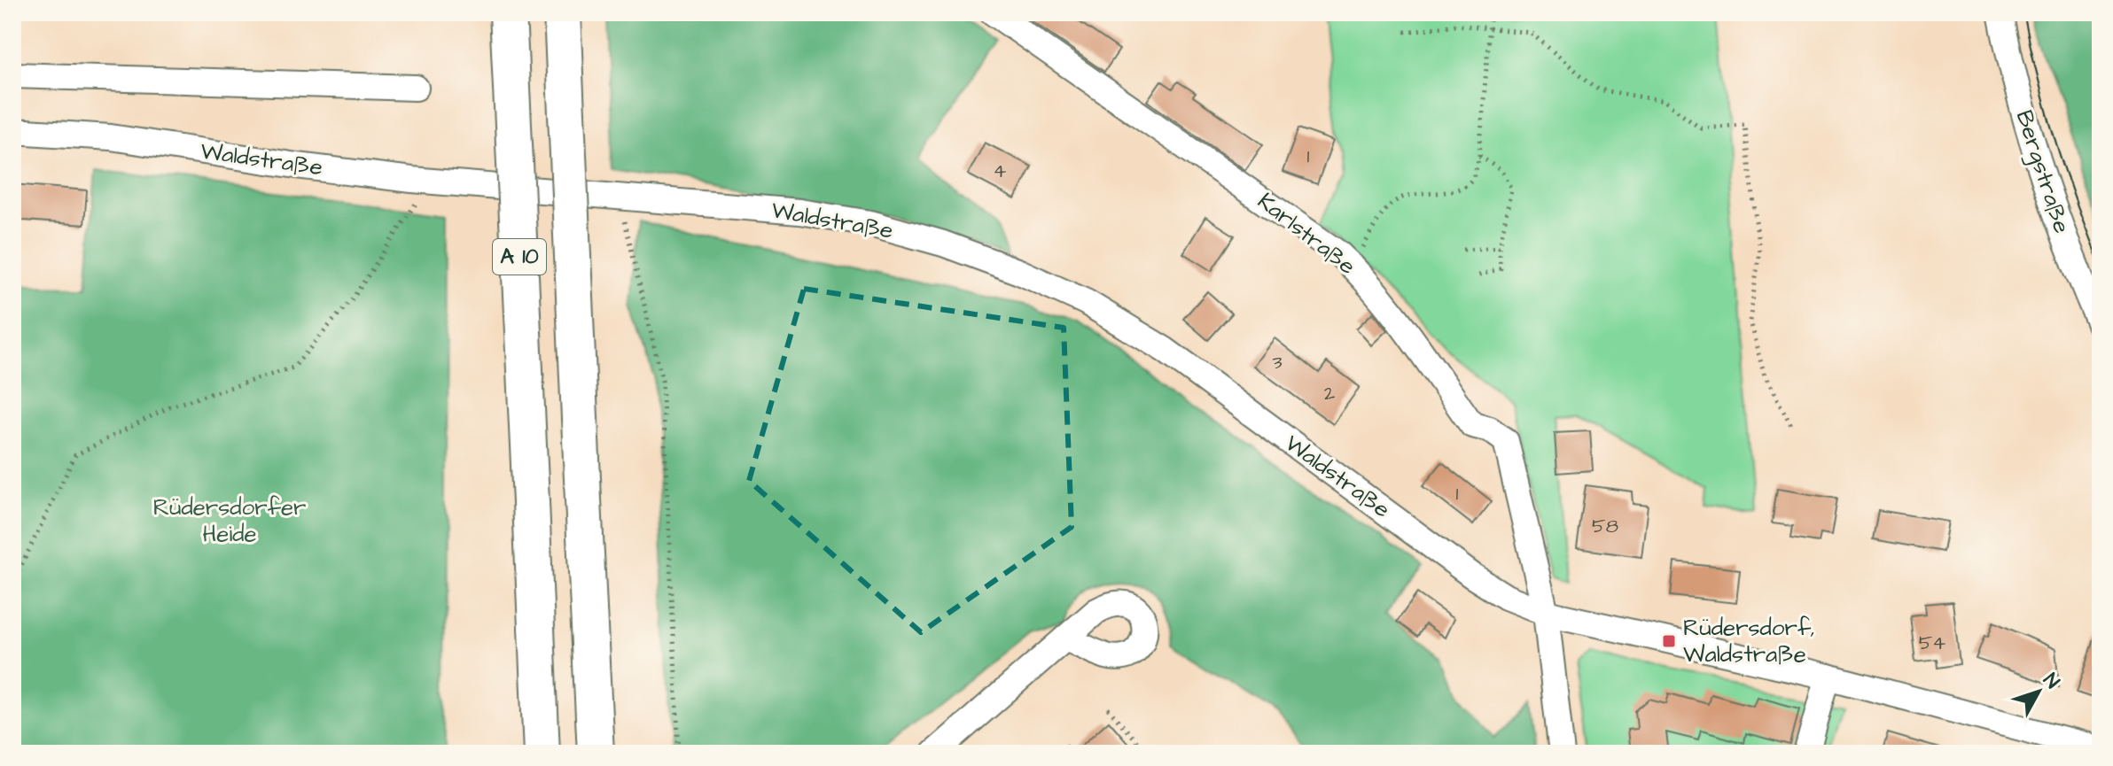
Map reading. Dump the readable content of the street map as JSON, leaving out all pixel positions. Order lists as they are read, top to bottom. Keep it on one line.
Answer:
{"streets":{"highway":["A 10"],"street":["Waldstraße","Bergstraße","Karlstraße"]},"crossings":[["Waldstraße","Karlstraße"]],"parks":["Rüdersdorfer Heide"],"places":{"transit":["Rüdersdorf, Waldstraße"]},"house_numbers":["1","4","3","2","1","58","54"],"north":"top right"}
